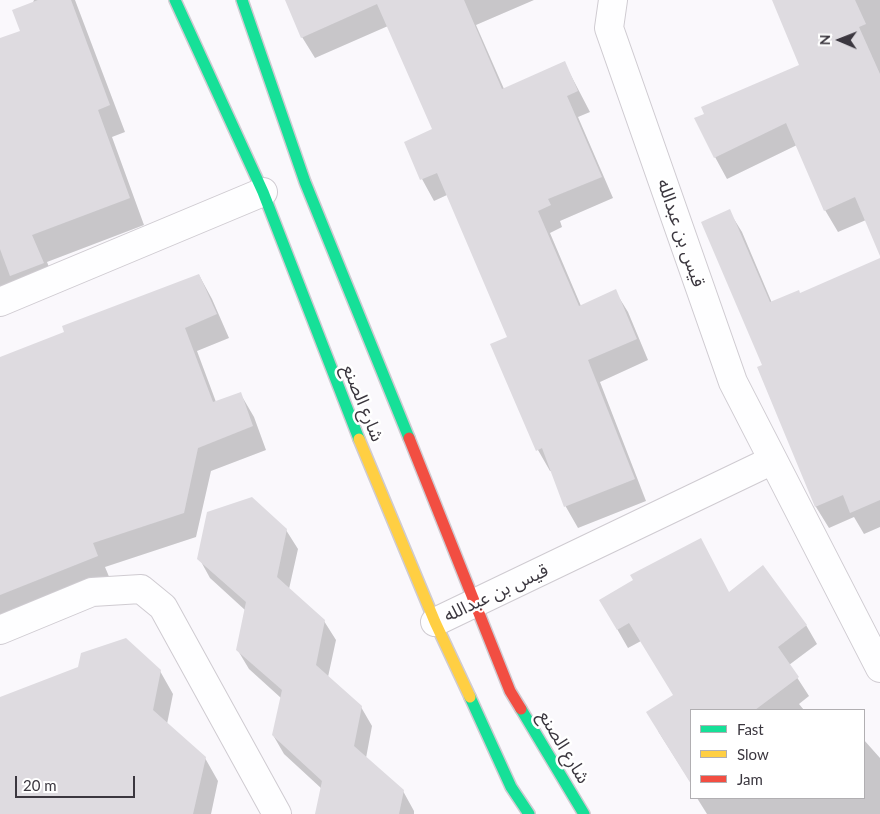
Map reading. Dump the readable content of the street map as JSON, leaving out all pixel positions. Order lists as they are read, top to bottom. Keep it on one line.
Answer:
{"streets":{"street":["قيس بن عبدالله","شارع الصنع"]},"crossings":[["قيس بن عبدالله","شارع الصنع"]],"legend":["Fast","Slow","Jam"],"scale_bar":"20 m","north":"left"}
